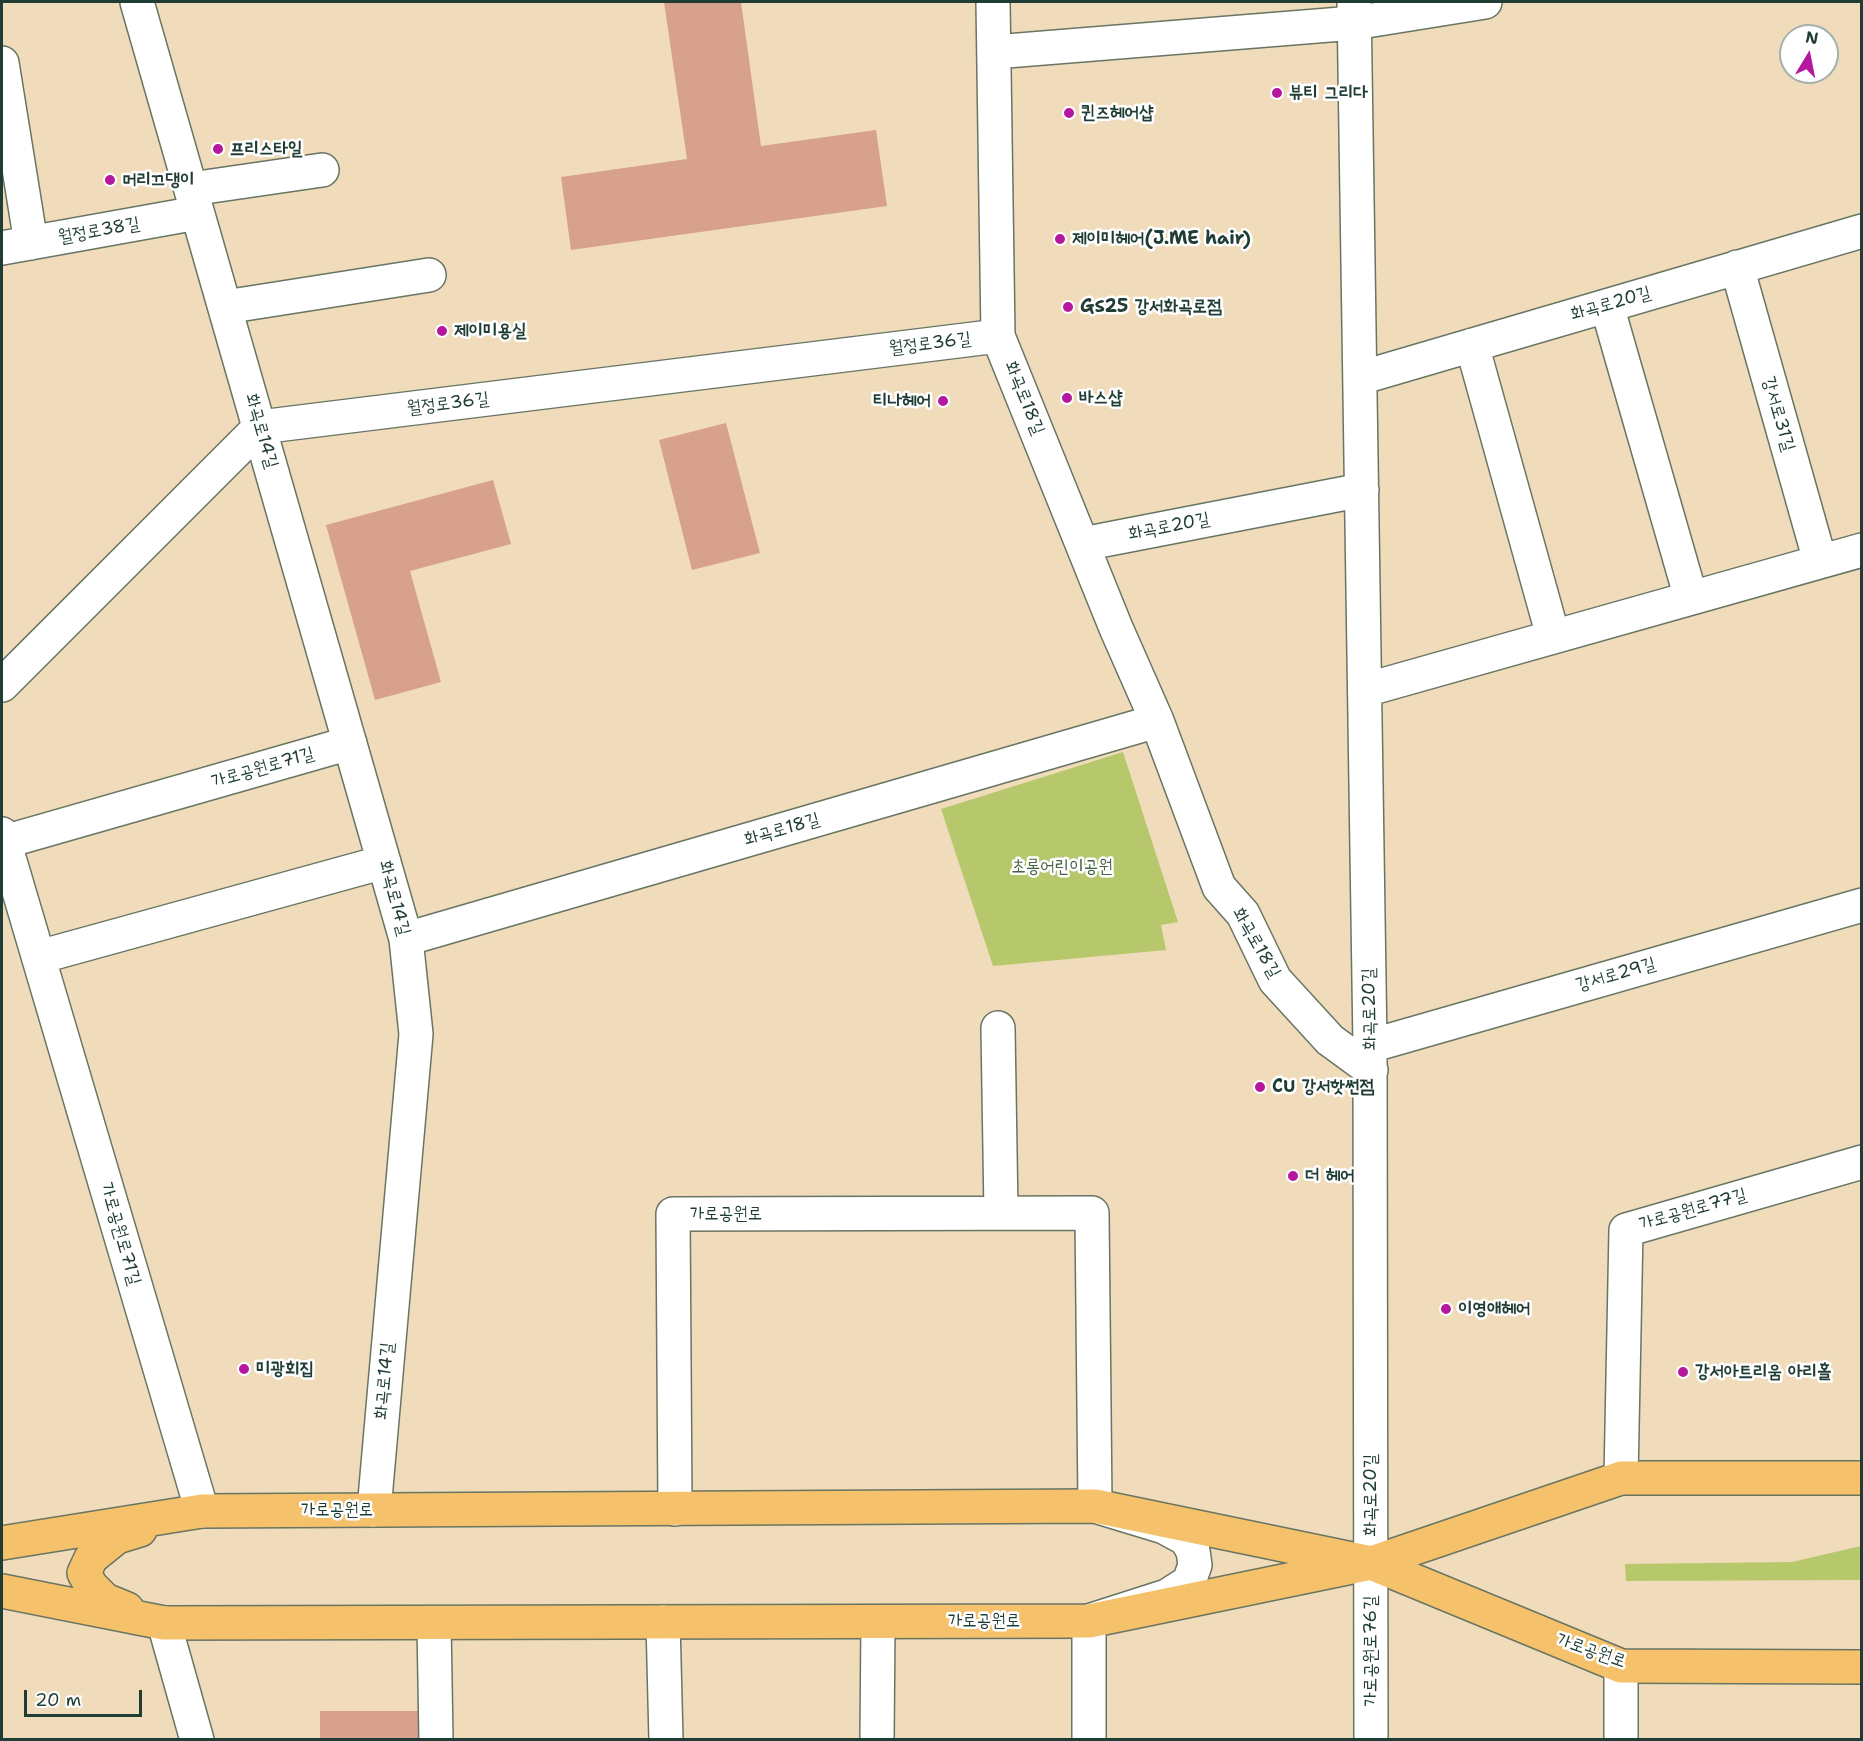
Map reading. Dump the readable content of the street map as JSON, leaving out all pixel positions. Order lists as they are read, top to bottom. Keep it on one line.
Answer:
{"streets":{"main road":["가로공원로"],"street":["월정로38길","화곡로20길","월정로36길","화곡로18길","강서로31길","화곡로14길","가로공원로71길","강서로29길","가로공원로77길","가로공원로76길"]},"crossings":[["월정로38길","화곡로14길"],["화곡로20길","화곡로18길"],["화곡로20길","강서로31길"],["화곡로20길","강서로29길"],["화곡로20길","가로공원로"],["화곡로20길","가로공원로76길"],["월정로36길","화곡로18길"],["월정로36길","화곡로14길"],["화곡로18길","화곡로14길"],["화곡로18길","강서로29길"],["화곡로14길","가로공원로71길"],["화곡로14길","가로공원로"],["가로공원로71길","가로공원로"],["가로공원로77길","가로공원로"],["가로공원로","가로공원로76길"]],"parks":["초롱어린이공원"],"places":["뷰티 그리다","퀸즈헤어샵","프리스타일","머리끄댕이","제이미헤어(J.ME hair)","GS25 강서화곡로점","제이미용실","바스샵","티나헤어","CU 강서핫썬점","더 헤어","이영애헤어","미광회집","강서아트리움 아리홀"],"scale_bar":"20 m","north":"top"}
